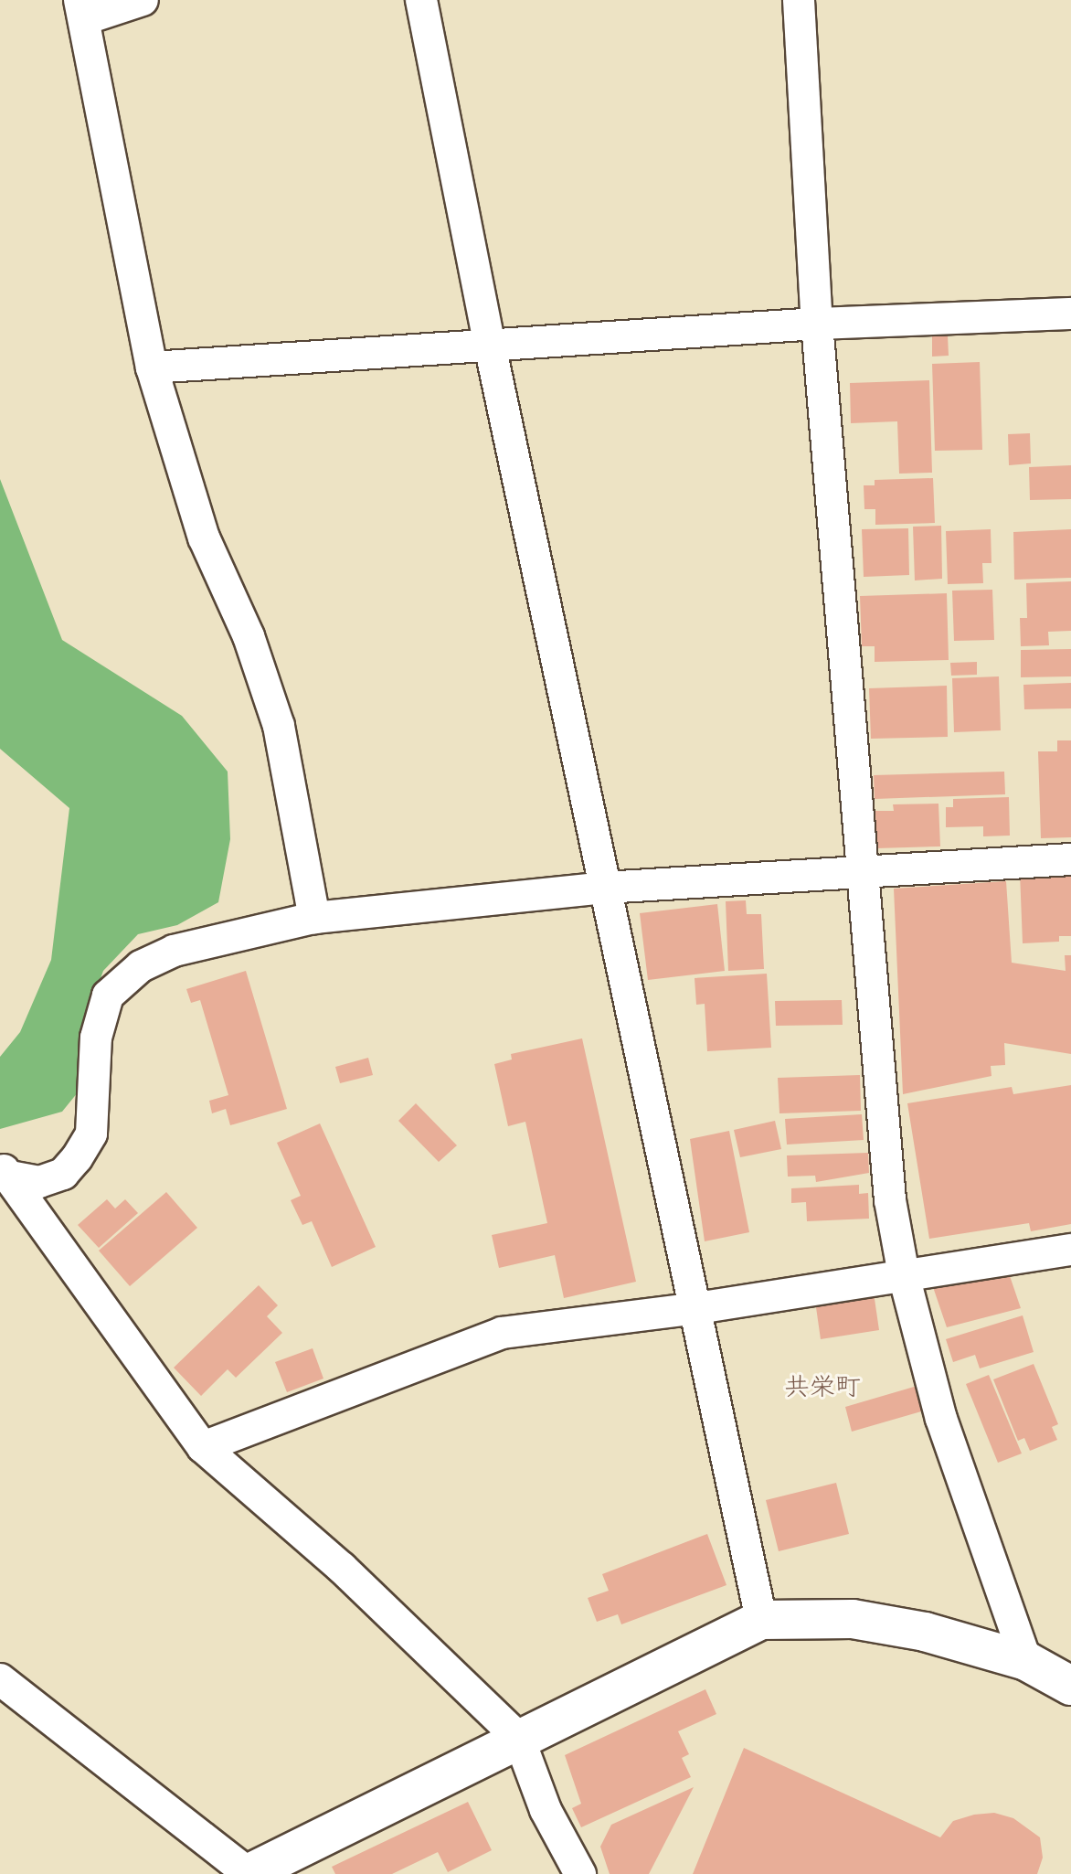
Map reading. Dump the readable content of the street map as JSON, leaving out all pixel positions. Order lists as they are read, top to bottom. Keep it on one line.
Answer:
{"districts":["共栄町"]}
